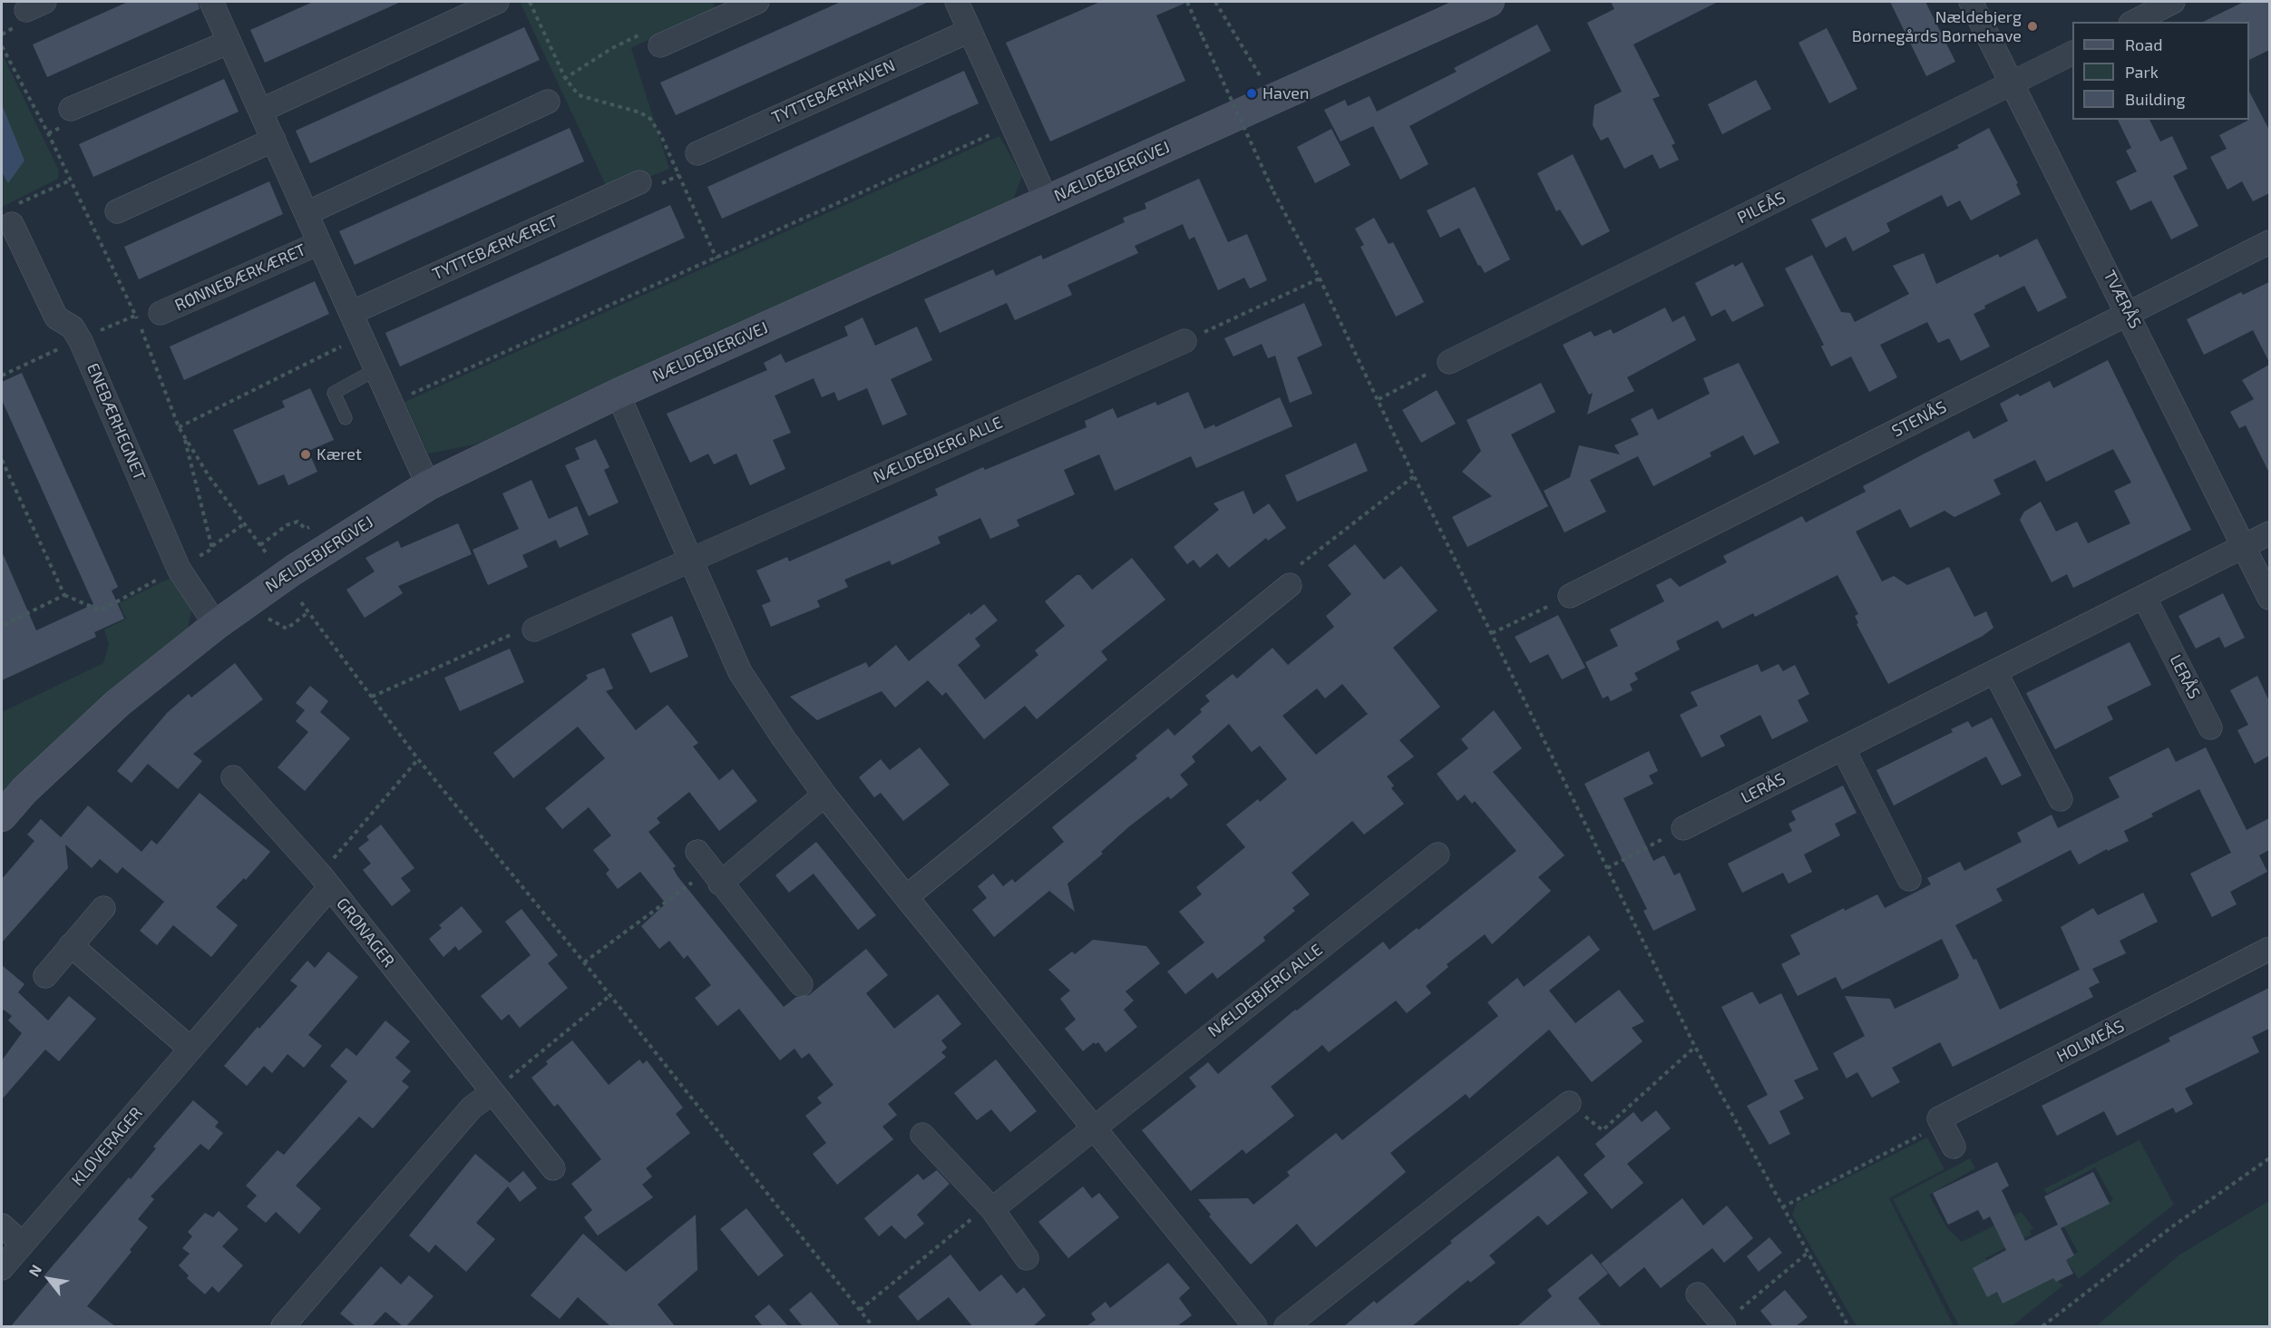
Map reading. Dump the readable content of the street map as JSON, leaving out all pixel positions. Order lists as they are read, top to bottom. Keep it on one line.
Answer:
{"streets":{"street":["TYTTEBÆRHAVEN","NÆLDEBJERGVEJ","PILEÅS","TYTTEBÆRKÆRET","RØNNEBÆRKÆRET","TVÆRÅS","STENÅS","ENEBÆRHEGNET","NÆLDEBJERG ALLE","LERÅS","GRØNAGER","HOLMEÅS","KLØVERAGER"]},"crossings":[["NÆLDEBJERGVEJ","ENEBÆRHEGNET"],["PILEÅS","TVÆRÅS"],["TVÆRÅS","STENÅS"],["TVÆRÅS","LERÅS"],["GRØNAGER","KLØVERAGER"]],"places":["Nældebjerg Børnegårds Børnehave","Haven","Kæret"],"legend":["Road","Park","Building"],"north":"top left"}
